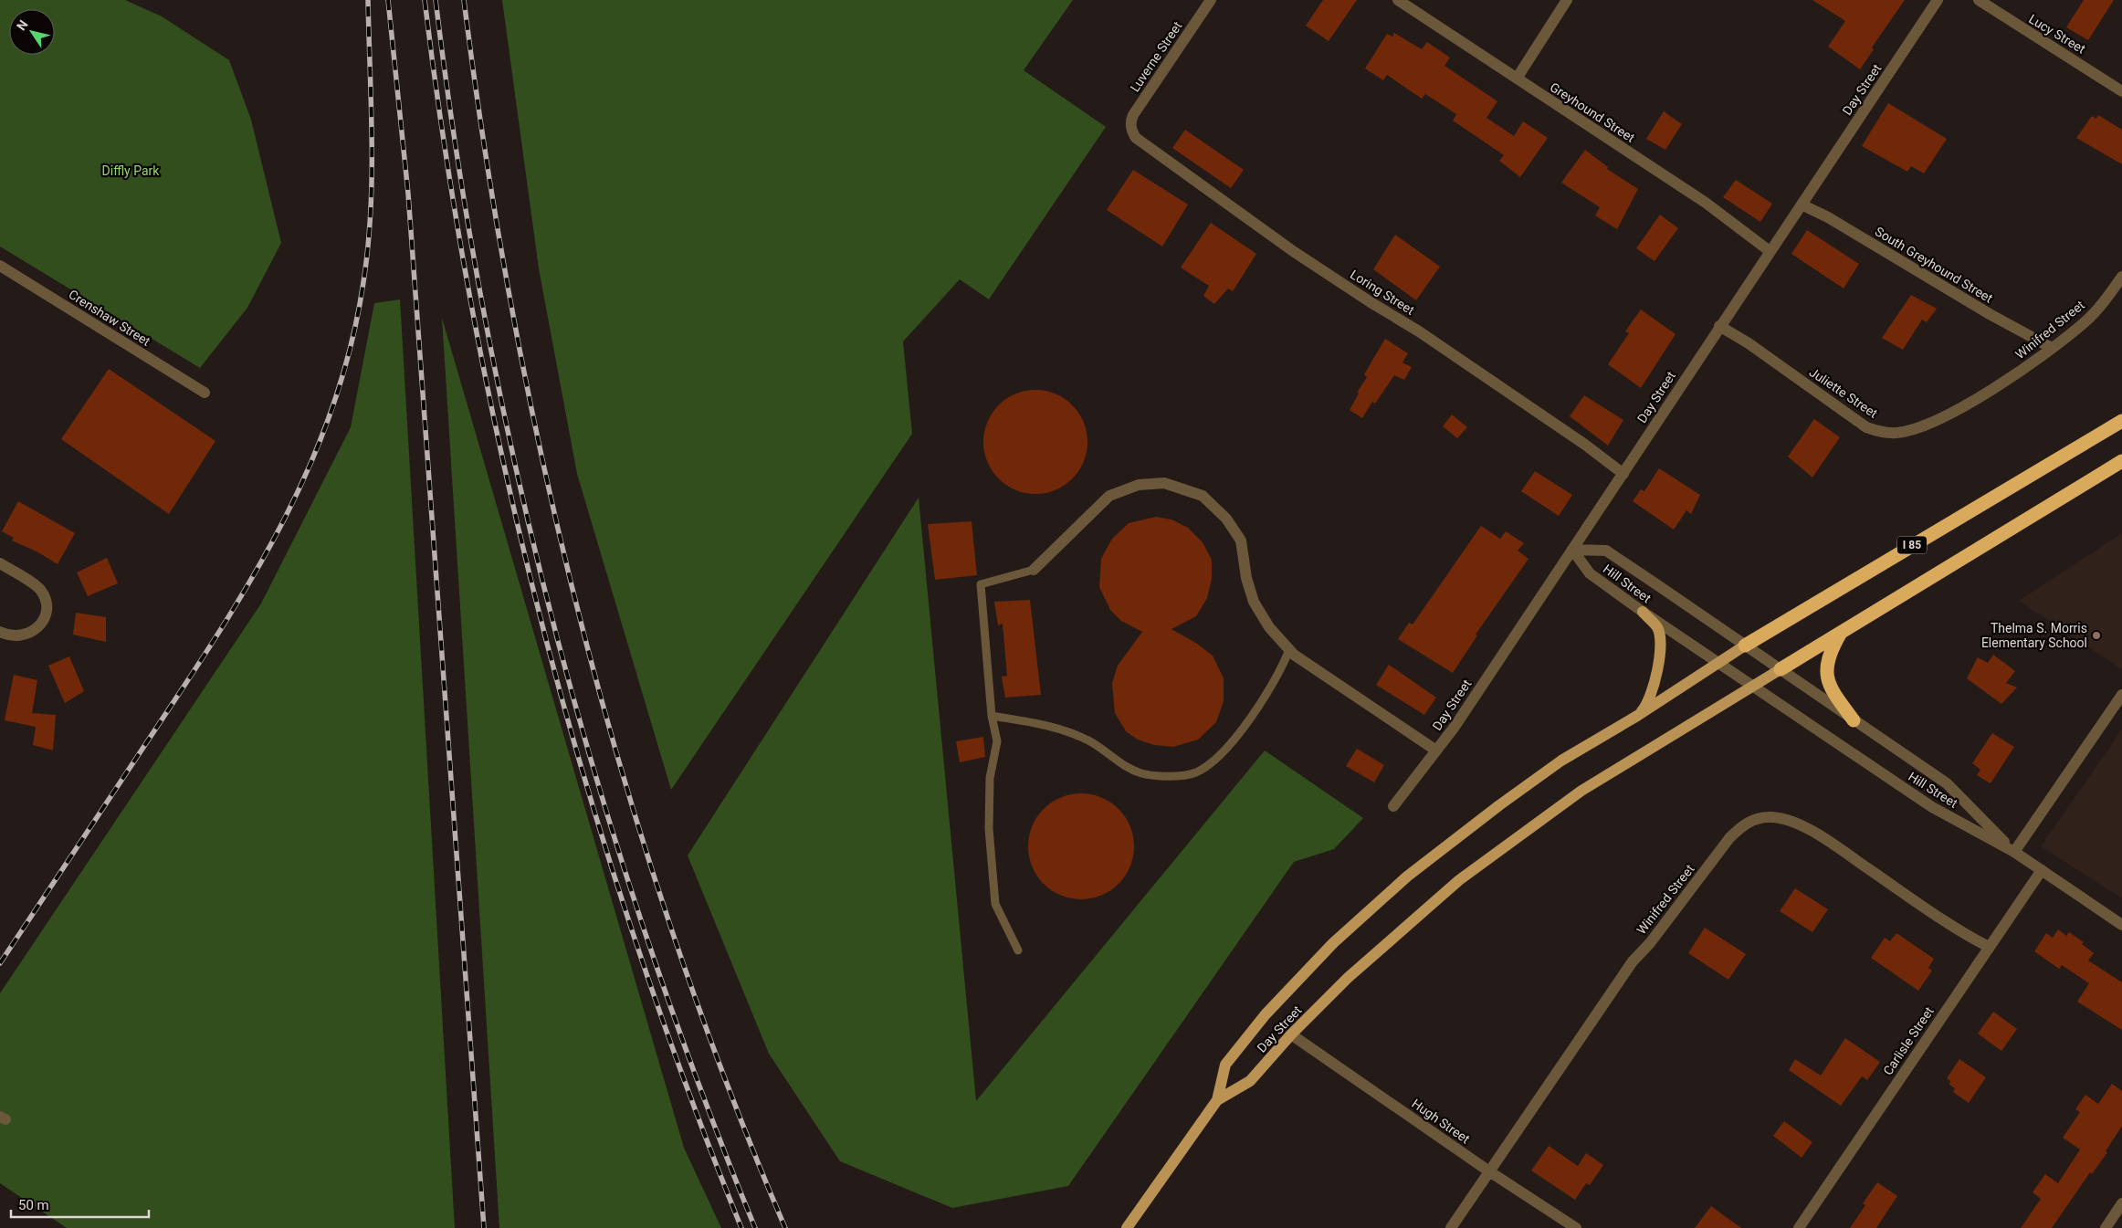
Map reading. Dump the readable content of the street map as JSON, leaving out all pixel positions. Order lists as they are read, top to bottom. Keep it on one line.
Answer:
{"streets":{"highway":["I 85"],"main road":["Day Street"],"street":["Lucy Street","Luverne Street","Greyhound Street","South Greyhound Street","Loring Street","Crenshaw Street","Winifred Street","Juliette Street","Hill Street","Carlisle Street","Hugh Street"]},"crossings":[["Luverne Street","Loring Street"],["Day Street","Greyhound Street"],["Day Street","South Greyhound Street"],["Day Street","Loring Street"],["Day Street","Juliette Street"],["Day Street","I 85"],["Day Street","Hill Street"],["Day Street","Hugh Street"],["South Greyhound Street","Winifred Street"],["Winifred Street","Juliette Street"],["Winifred Street","Carlisle Street"],["Winifred Street","Hugh Street"],["I 85","Hill Street"],["Hill Street","Carlisle Street"]],"parks":["Diffly Park"],"places":["Thelma S. Morris Elementary School"],"scale_bar":"50 m","north":"top left"}
